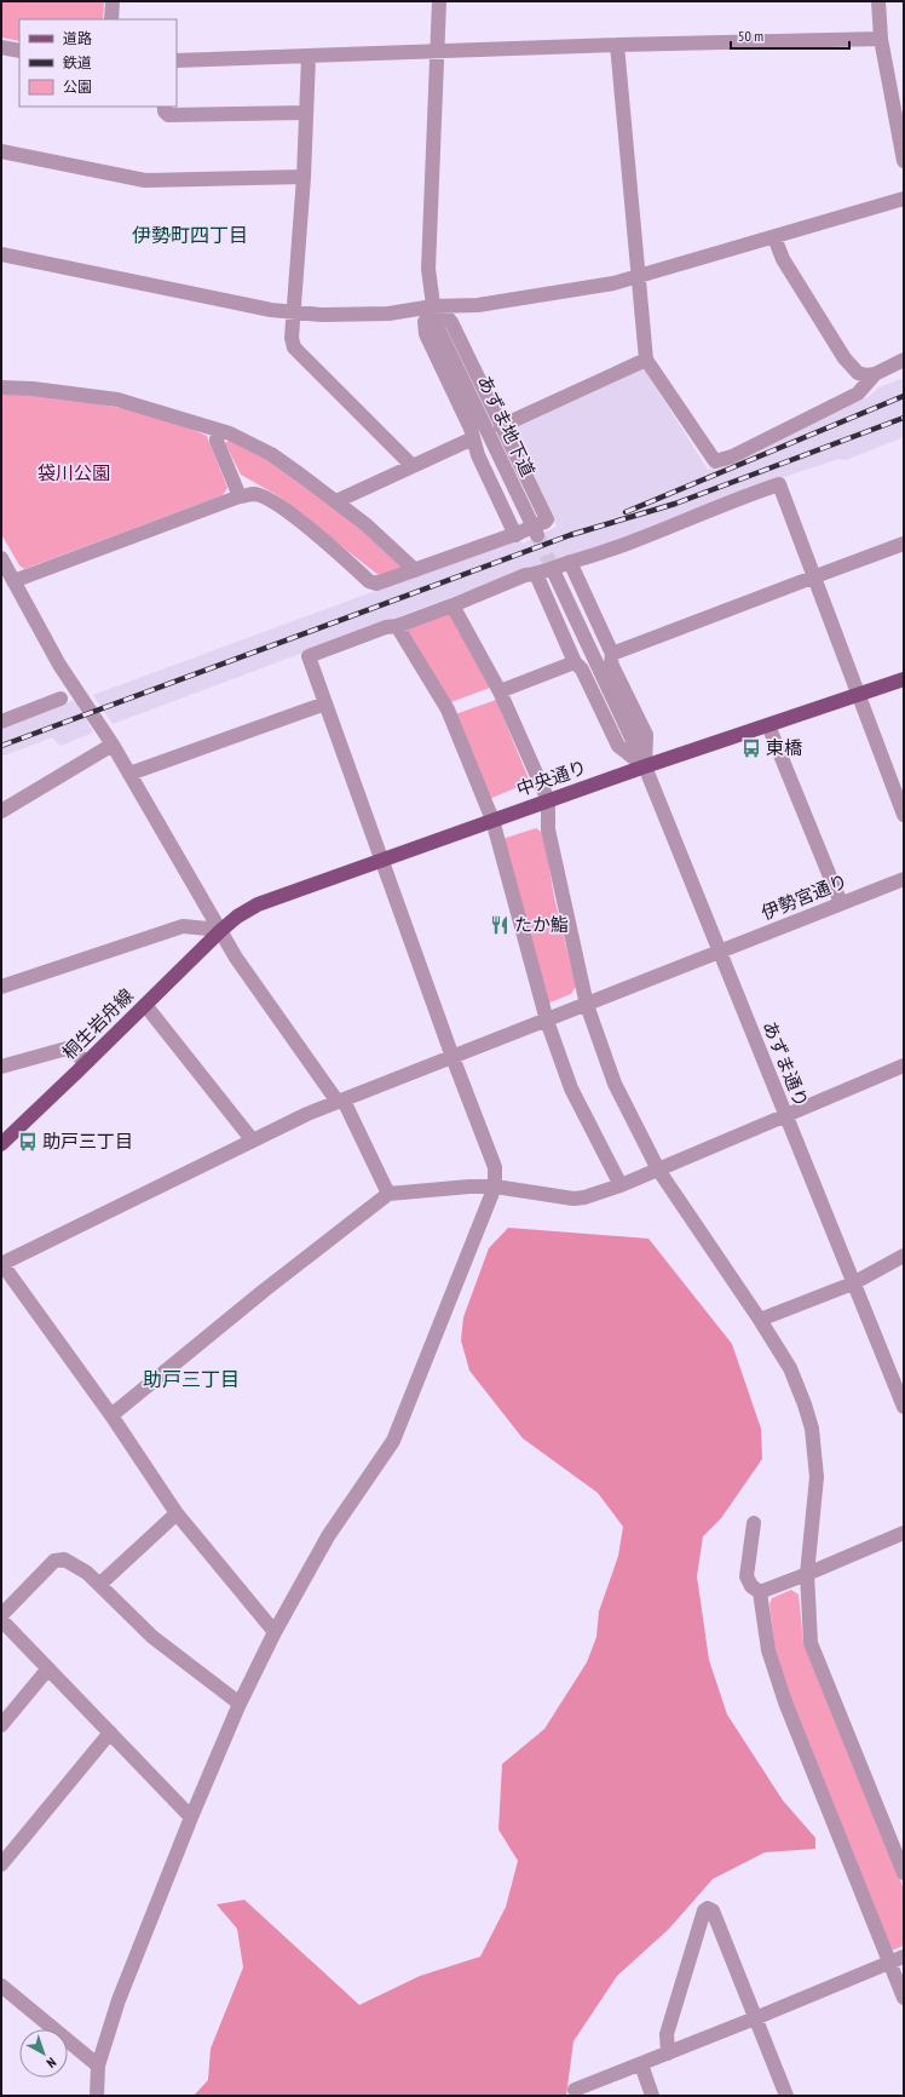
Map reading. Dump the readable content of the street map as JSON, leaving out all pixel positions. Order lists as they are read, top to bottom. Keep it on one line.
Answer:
{"streets":{"main road":["中央通り","桐生岩舟線"],"street":["あずま地下道","伊勢宮通り","あずま通り"]},"crossings":[["中央通り","桐生岩舟線"],["中央通り","あずま通り"],["伊勢宮通り","あずま通り"]],"districts":["伊勢町四丁目","助戸三丁目"],"parks":["袋川公園"],"places":{"bus stop":["東橋","助戸三丁目"],"restaurant":["たか鮨"]},"legend":["道路","鉄道","公園"],"scale_bar":"50 m","north":"bottom right"}
